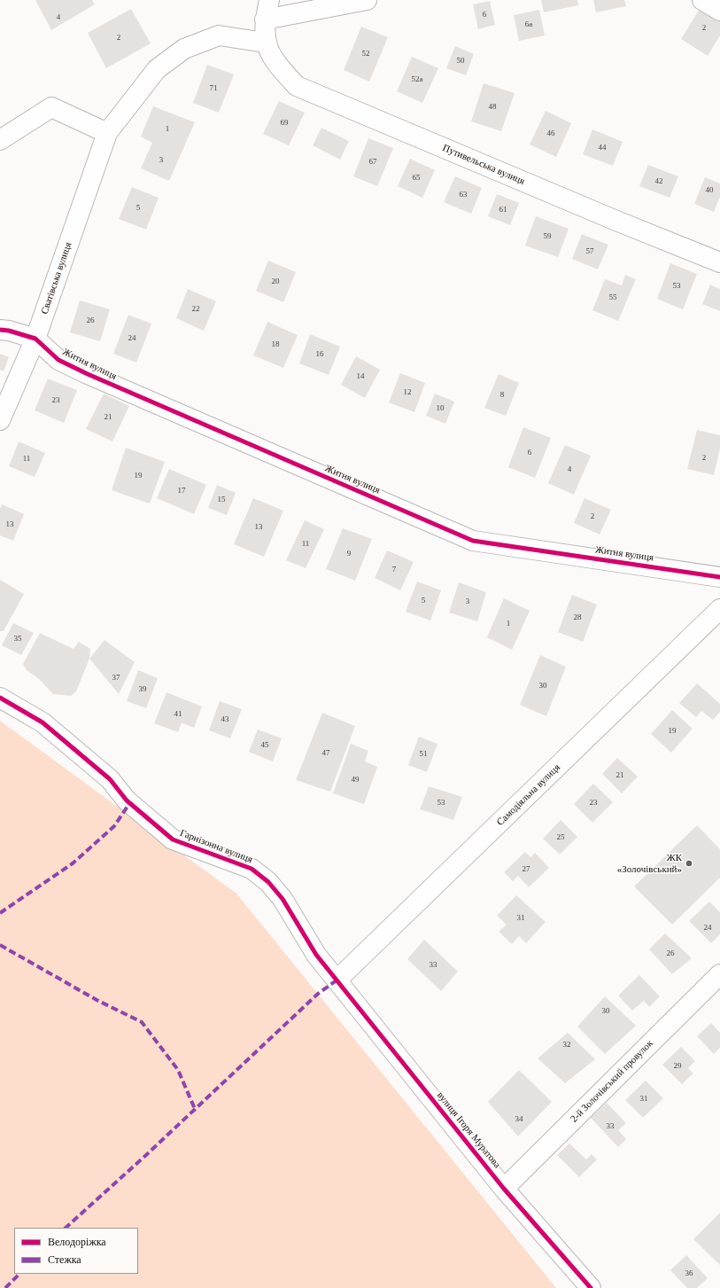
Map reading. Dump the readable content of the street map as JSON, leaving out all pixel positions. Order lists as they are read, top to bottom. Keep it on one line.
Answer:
{"streets":{"street":["Путивельська вулиця","Сватівська вулиця","Житня вулиця","Самодіяльна вулиця","Гарнізонна вулиця","2-й Золочівський провулок","вулиця Ігоря Муратова"]},"crossings":[["Путивельська вулиця","Сватівська вулиця"],["Сватівська вулиця","Житня вулиця"],["Самодіяльна вулиця","Гарнізонна вулиця"],["Самодіяльна вулиця","вулиця Ігоря Муратова"],["Гарнізонна вулиця","вулиця Ігоря Муратова"],["2-й Золочівський провулок","вулиця Ігоря Муратова"]],"places":["ЖК «Золочівський»"],"house_numbers":["6","4","6а","2","2","52","50","52а","71","48","69","1","46","44","3","67","65","42","40","63","5","61","59","57","20","53","55","22","26","24","18","16","14","12","8","23","10","21","6","2","11","4","19","17","15","2","13","13","11","9","7","5","3","28","1","35","37","30","39","41","43","19","45","47","51","21","49","53","23","25","27","31","24","26","33","30","32","29","31","34","33","36"],"legend":["Велодоріжка","Стежка"]}
